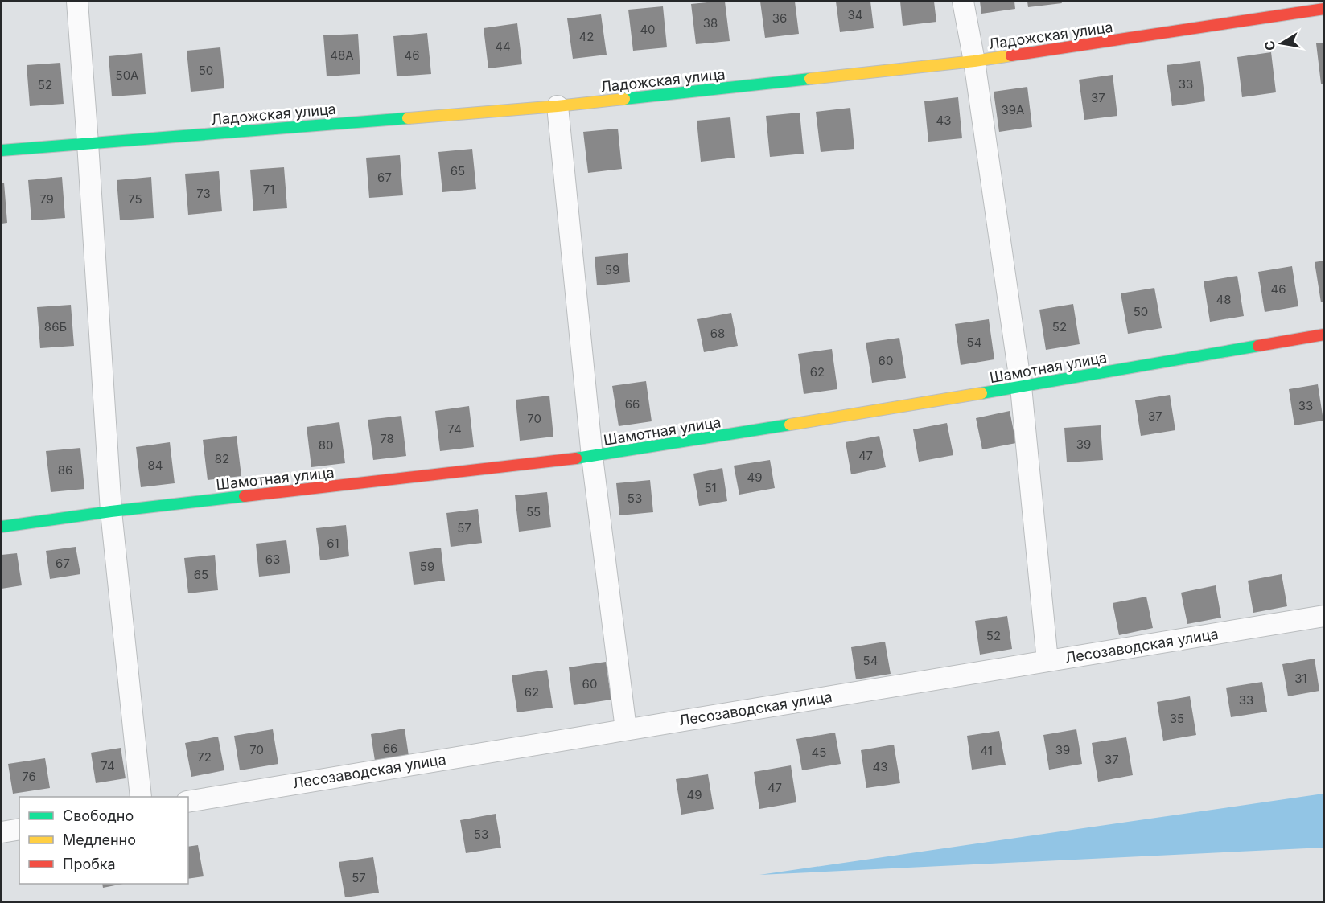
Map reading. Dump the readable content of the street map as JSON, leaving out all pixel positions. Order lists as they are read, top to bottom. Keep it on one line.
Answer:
{"streets":{"street":["Ладожская улица","Шамотная улица","Лесозаводская улица"]},"house_numbers":["34","36","38","40","42","44","48А","46","50","50А","33","52","37","39А","43","65","67","71","73","79","75","59","46","48","50","86Б","52","68","54","60","62","66","33","37","70","74","78","39","80","47","82","84","86","49","51","53","55","57","61","63","67","59","65","52","54","31","60","62","33","35","66","70","39","41","45","72","37","74","43","76","47","49","53","57"],"legend":["Свободно","Медленно","Пробка"],"north":"left"}
